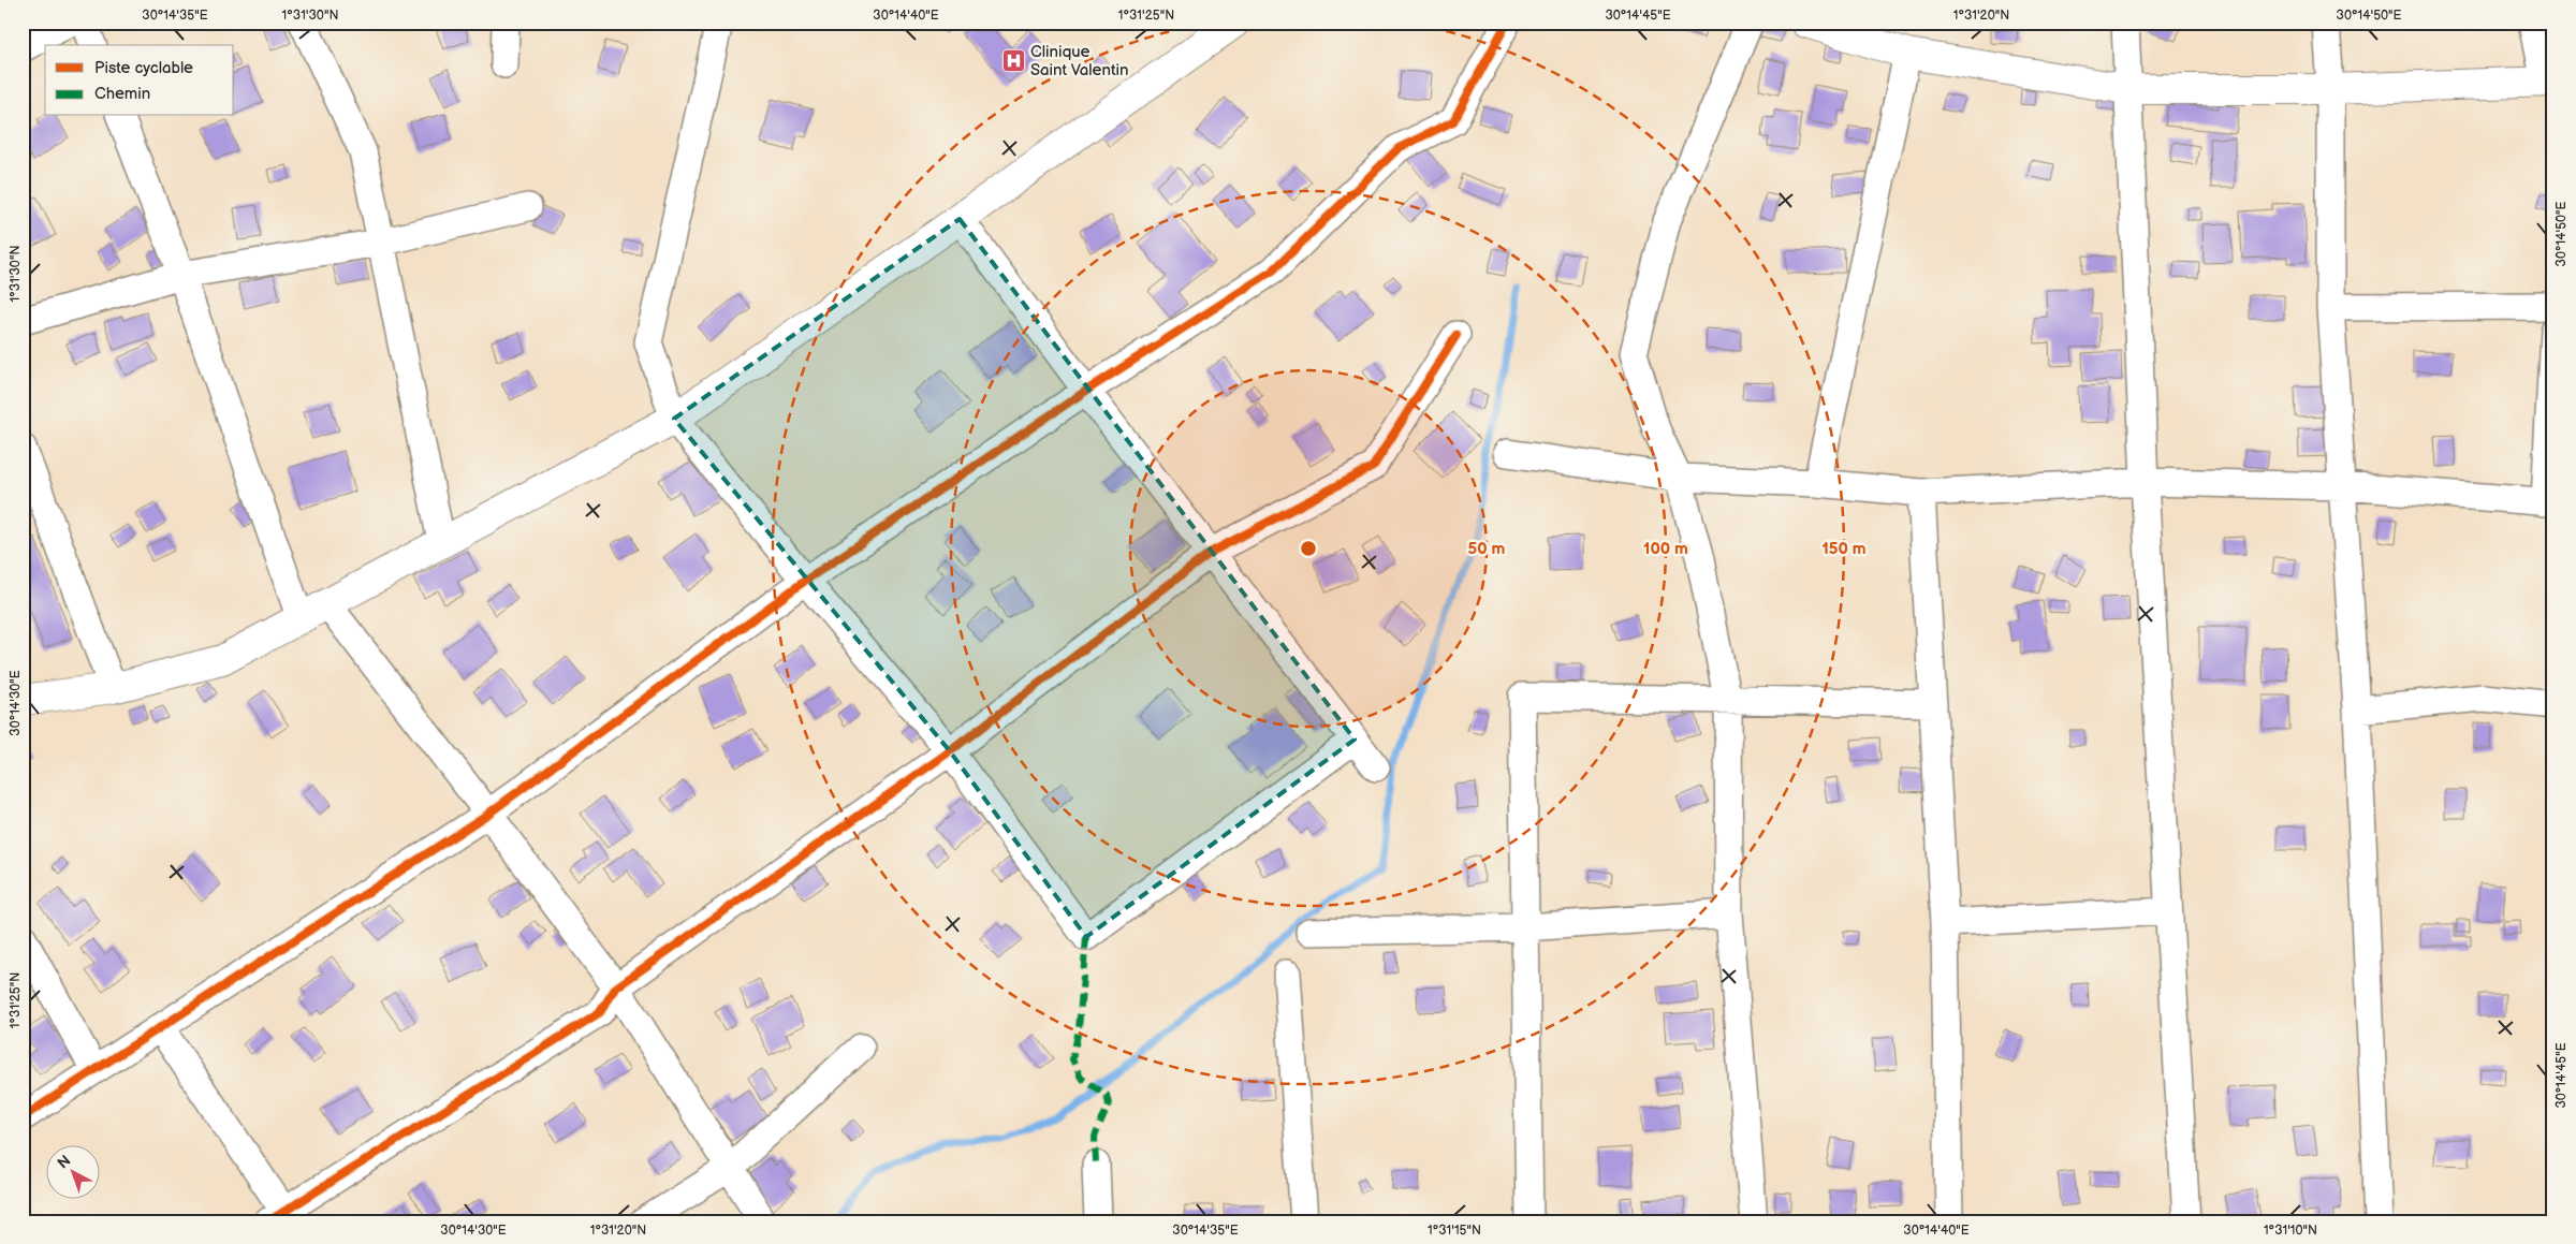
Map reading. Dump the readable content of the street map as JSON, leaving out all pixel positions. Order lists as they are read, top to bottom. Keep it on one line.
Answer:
{"places":{"hospital":["Clinique Saint Valentin"]},"legend":["Piste cyclable","Chemin"],"north":"top left","coordinates":["30°14'35\"E","1°31'30\"N","30°14'40\"E","1°31'25\"N","30°14'45\"E","1°31'20\"N","30°14'50\"E","30°14'30\"E","1°31'15\"N","1°31'10\"N"],"rings":["50 m","100 m","150 m"]}
